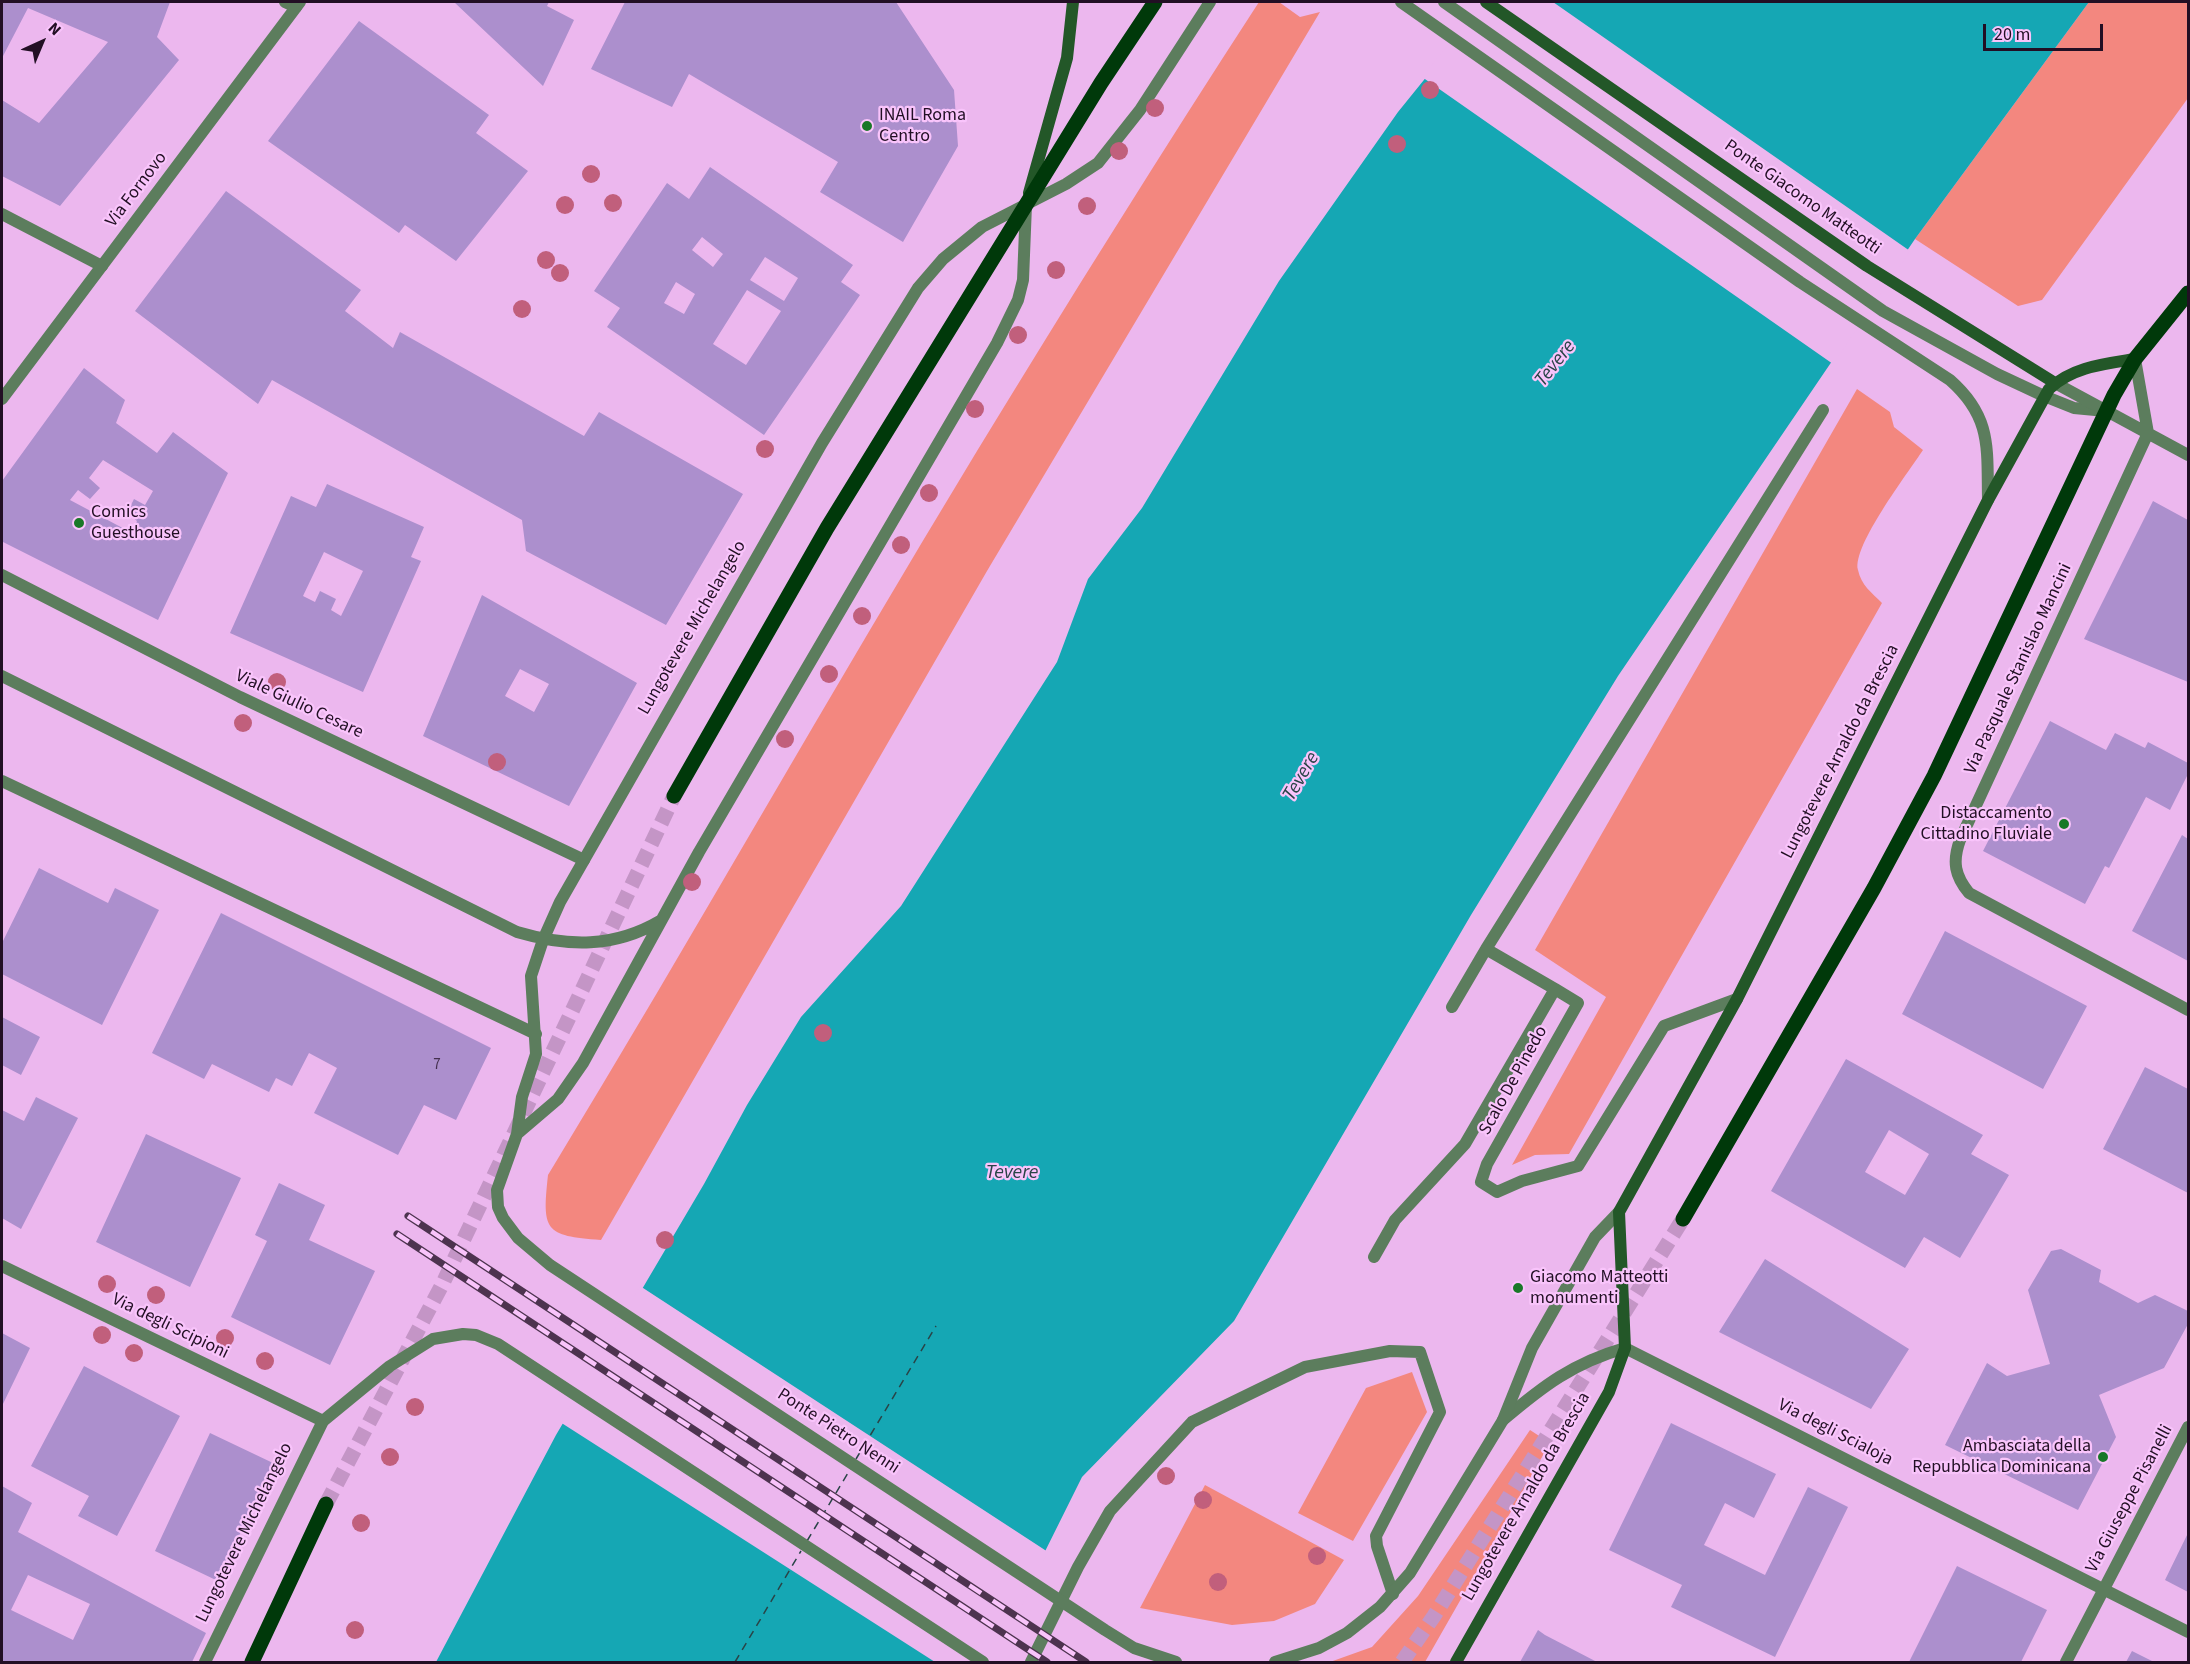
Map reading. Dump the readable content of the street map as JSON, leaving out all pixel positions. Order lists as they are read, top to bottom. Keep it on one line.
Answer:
{"streets":{"main road":["Ponte Giacomo Matteotti","Lungotevere Michelangelo","Lungotevere Arnaldo da Brescia"],"street":["Via Fornovo","Via Pasquale Stanislao Mancini","Viale Giulio Cesare","Scalo De Pinedo","Via degli Scipioni","Ponte Pietro Nenni","Via degli Scialoja","Via Giuseppe Pisanelli"]},"crossings":[["Ponte Giacomo Matteotti","Via Pasquale Stanislao Mancini"],["Ponte Giacomo Matteotti","Lungotevere Arnaldo da Brescia"],["Lungotevere Michelangelo","Viale Giulio Cesare"],["Lungotevere Michelangelo","Via degli Scipioni"],["Lungotevere Michelangelo","Ponte Pietro Nenni"],["Lungotevere Arnaldo da Brescia","Scalo De Pinedo"],["Lungotevere Arnaldo da Brescia","Via degli Scialoja"],["Via degli Scialoja","Via Giuseppe Pisanelli"]],"water":["Tevere"],"places":["INAIL Roma Centro","Comics Guesthouse","Distaccamento Cittadino Fluviale","Giacomo Matteotti monumenti","Ambasciata della Repubblica Dominicana"],"house_numbers":["7"],"scale_bar":"20 m","north":"top right"}
